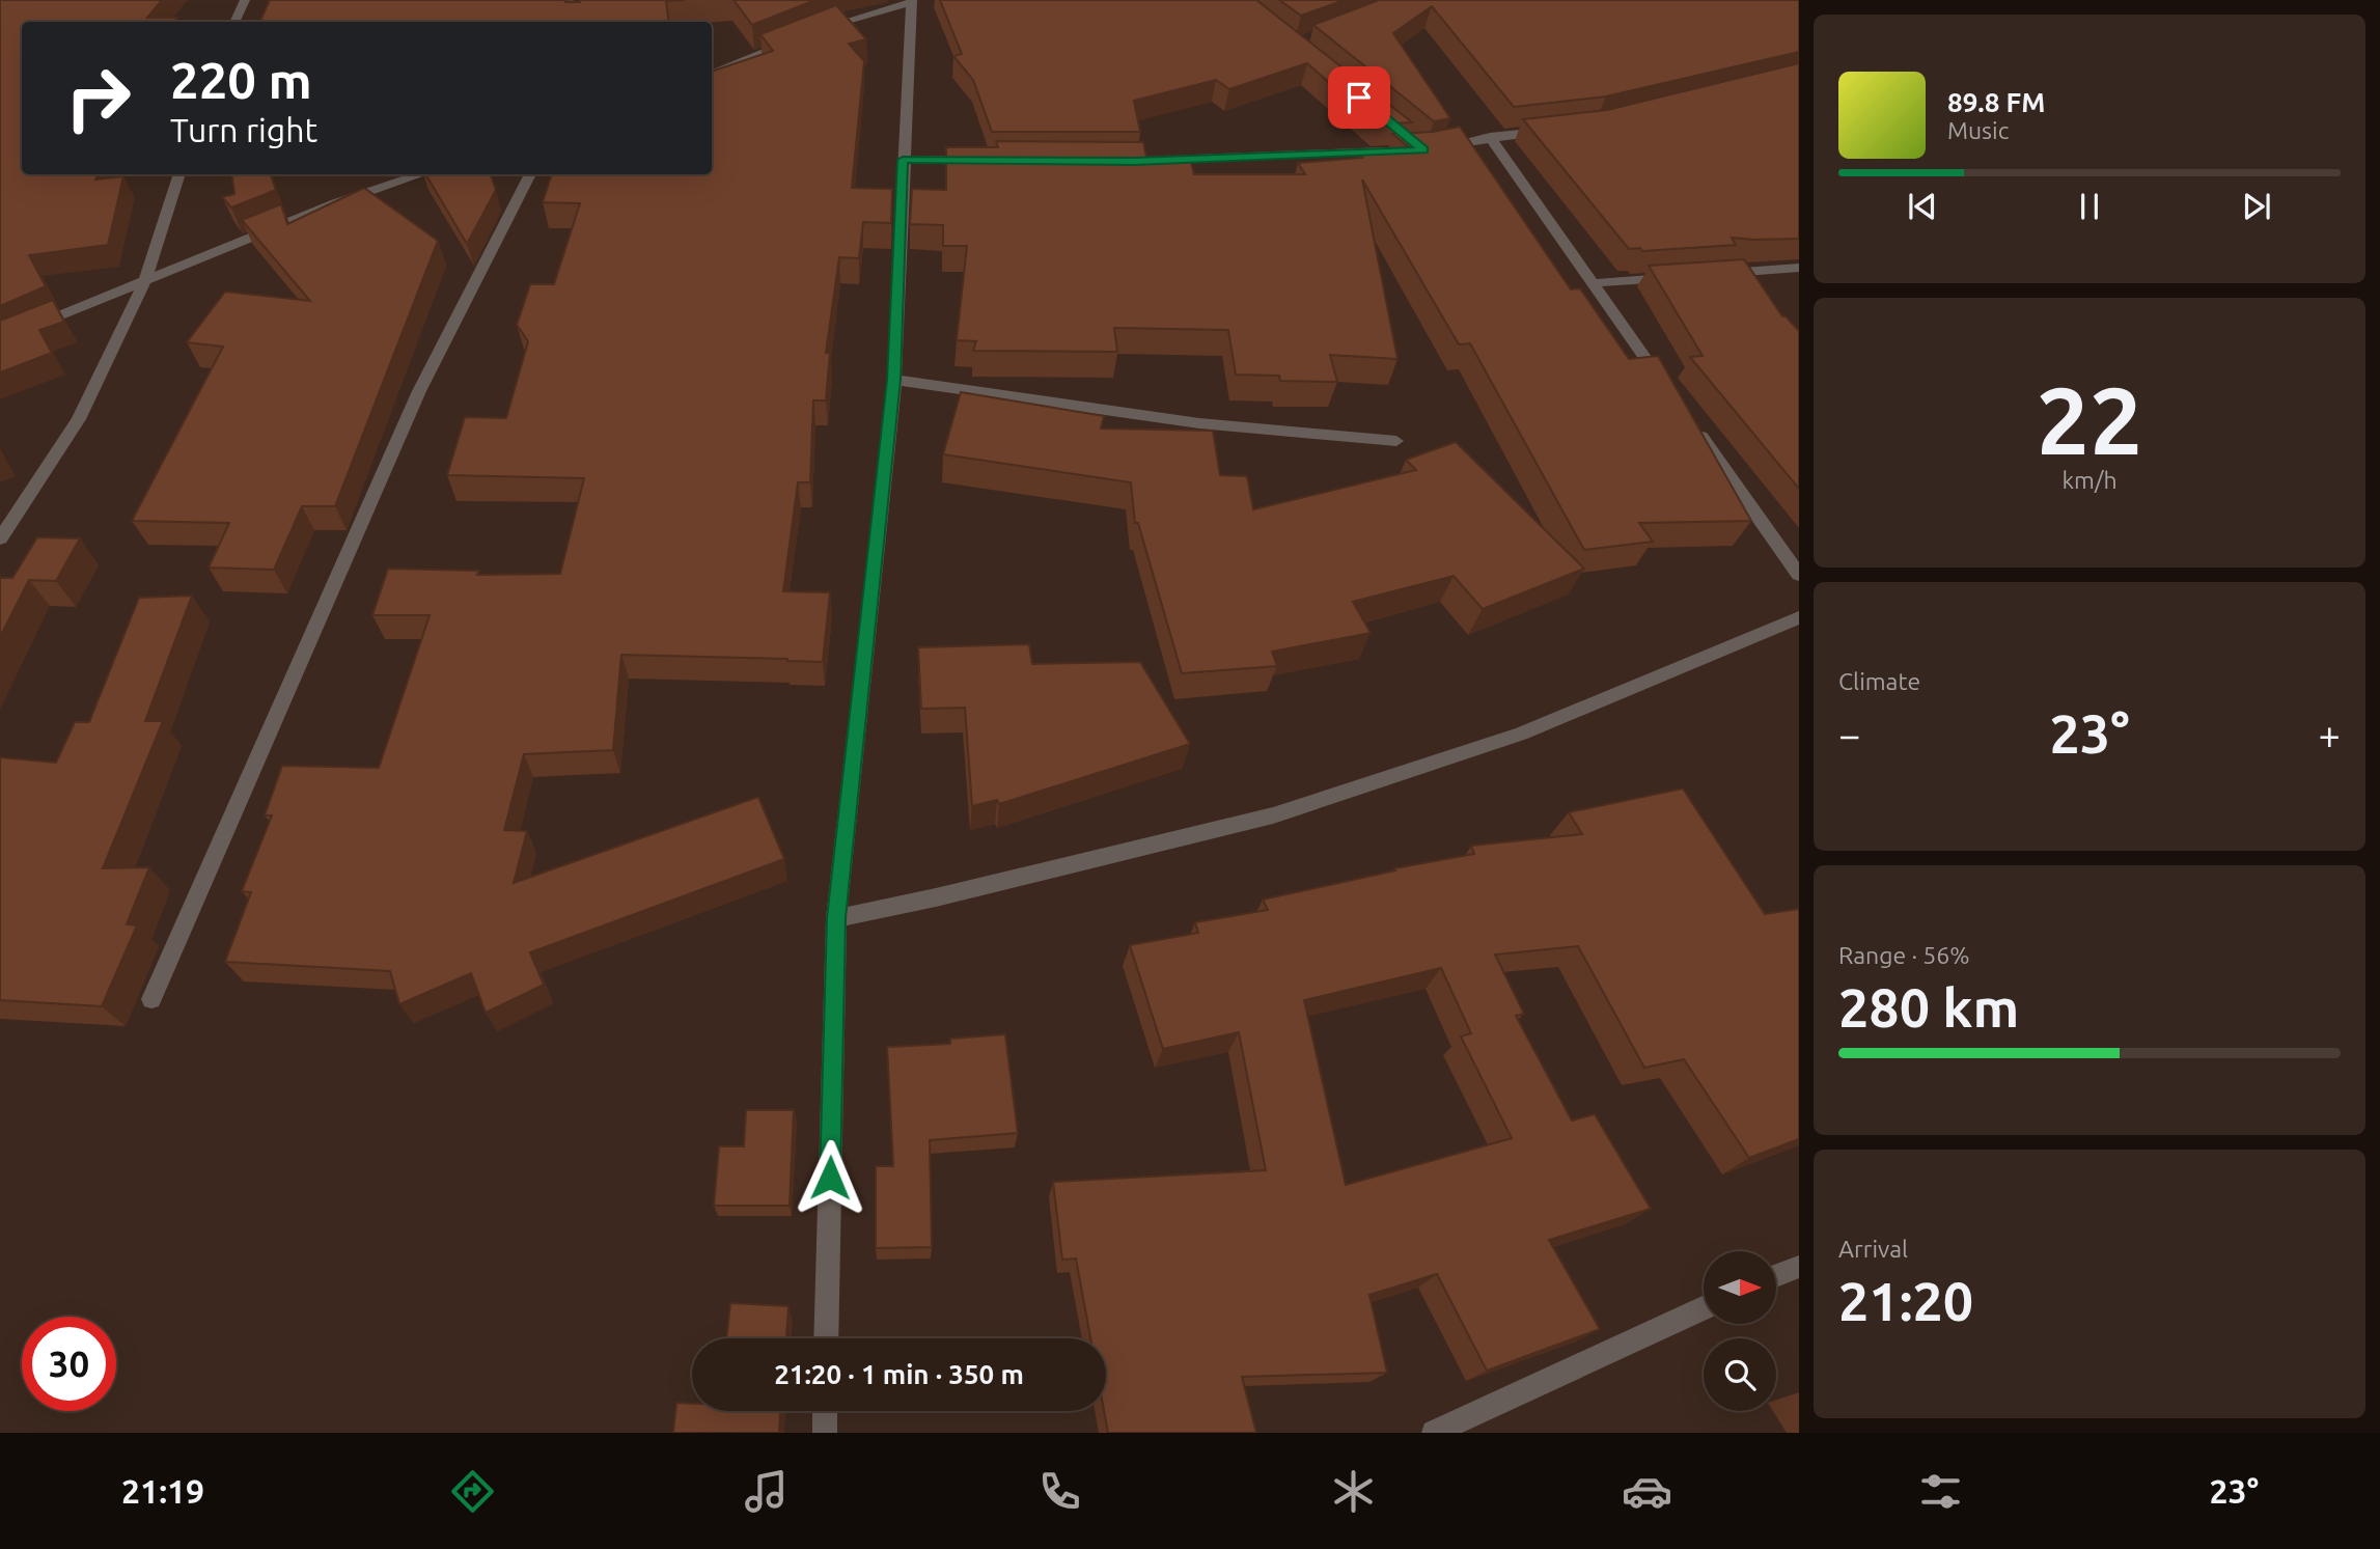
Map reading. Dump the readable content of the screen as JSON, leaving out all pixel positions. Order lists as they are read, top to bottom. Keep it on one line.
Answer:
{"north":"right","page":{"turn":["220 m","Turn right"],"song":["89.8 FM","Music"],"tile":[["22","km/h"],"Climate",["Range · 56%","280 km"],["Arrival","21:20"]],"heat":["−","23°","+"],"limit":"30","trip":"21:20 · 1 min · 350 m","tabs":["21:19","23°"]}}
